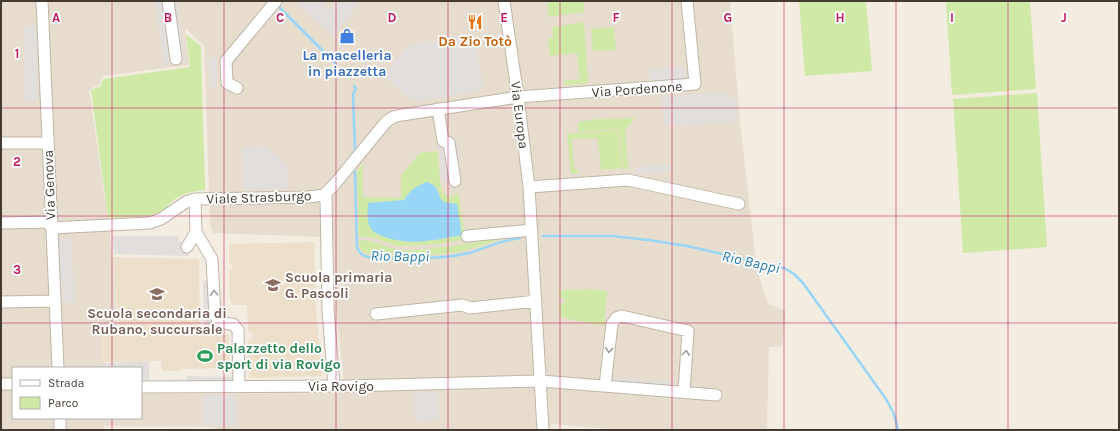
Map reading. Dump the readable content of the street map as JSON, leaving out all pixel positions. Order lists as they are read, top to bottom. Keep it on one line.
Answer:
{"streets":{"street":["Via Pordenone","Via Europa","Via Genova","Viale Strasburgo","Via Rovigo"]},"crossings":[["Via Pordenone","Via Europa"],["Via Pordenone","Viale Strasburgo"],["Via Europa","Viale Strasburgo"],["Via Europa","Via Rovigo"],["Via Genova","Viale Strasburgo"]],"water":["Rio Bappi"],"places":{"restaurant":["Da Zio Totò"],"shop":["La macelleria in piazzetta"],"school or university":["Scuola primaria G. Pascoli","Scuola secondaria di Rubano, succursale"],"sports":["Palazzetto dello sport di via Rovigo"]},"legend":["Strada","Parco"],"grid":{"columns":["A","B","C","D","E","F","G","H","I","J"],"rows":["1","2","3"]}}
